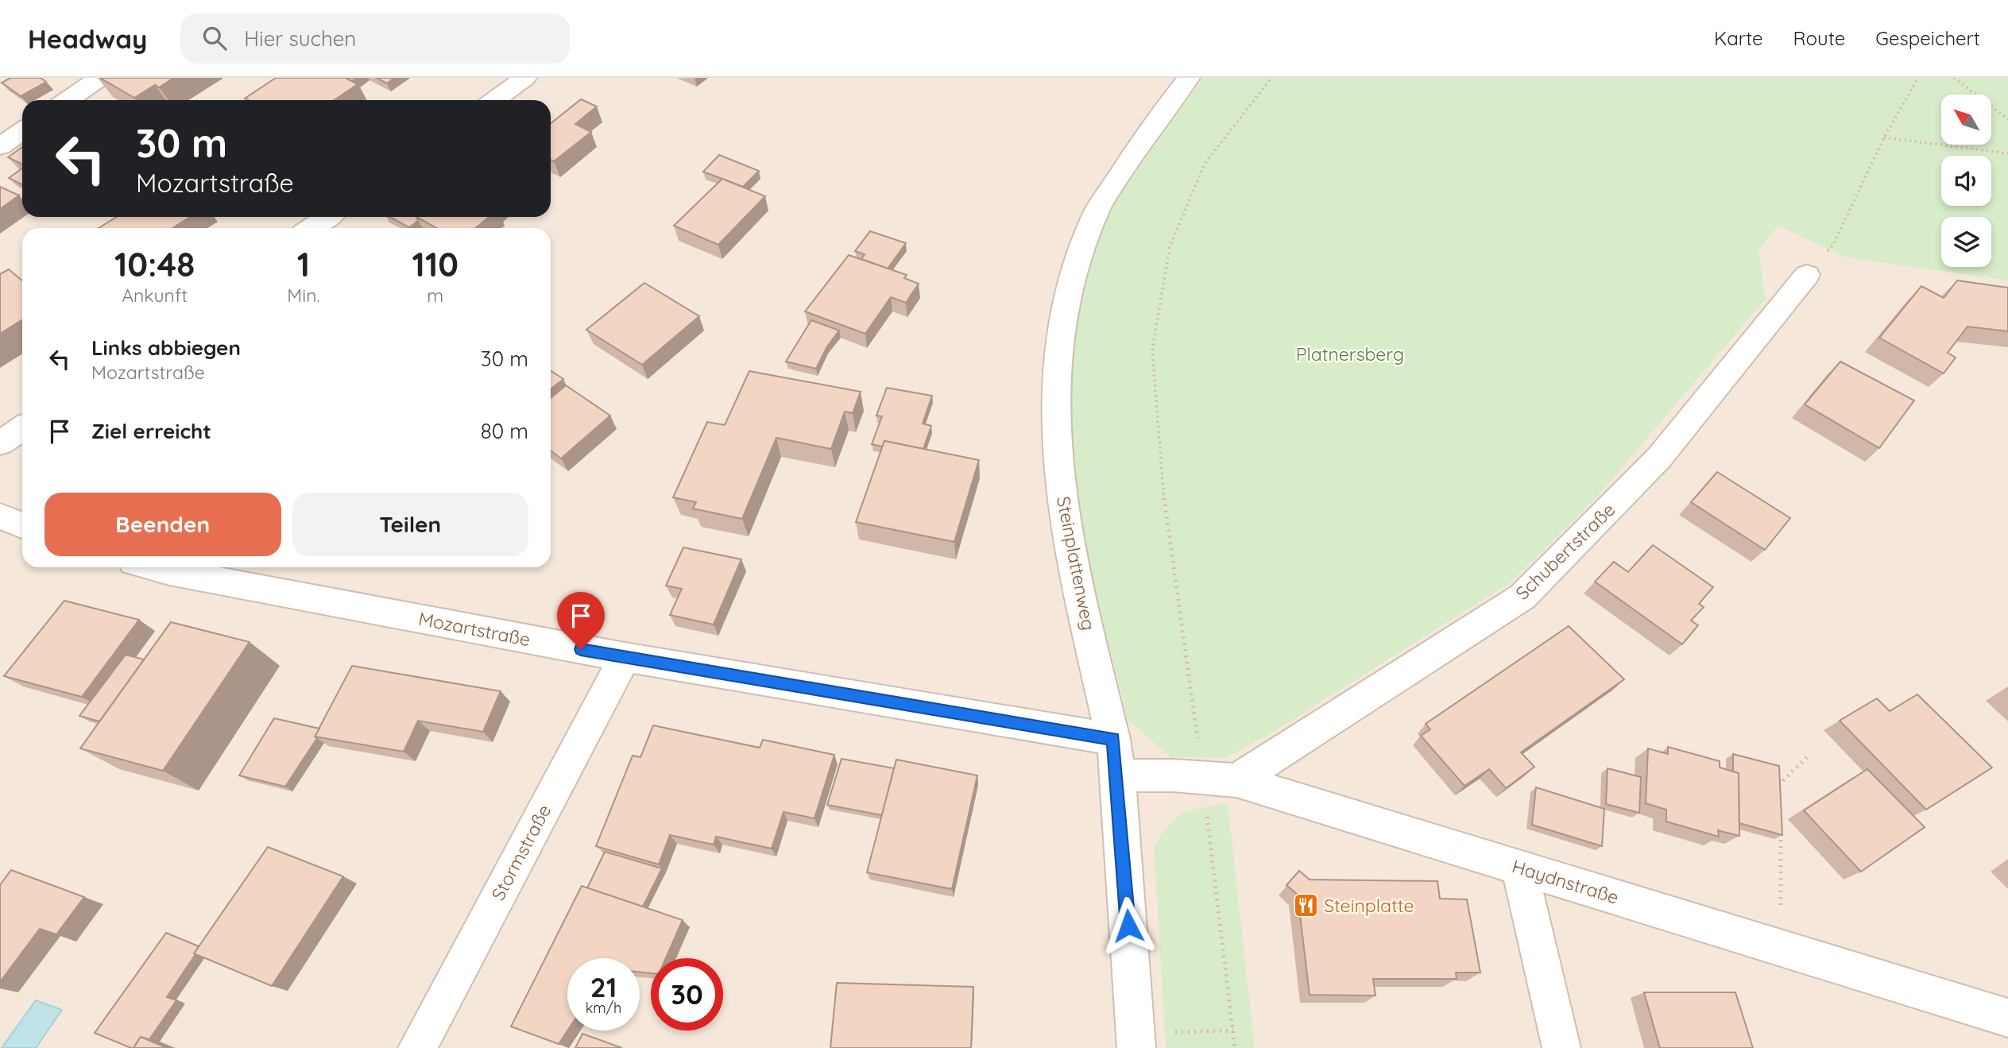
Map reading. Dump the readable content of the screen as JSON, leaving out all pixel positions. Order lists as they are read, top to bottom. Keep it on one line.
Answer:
{"streets":{"street":["Schubertstraße","Steinplattenweg","Mozartstraße","Stormstraße","Haydnstraße"]},"crossings":[["Schubertstraße","Haydnstraße"],["Steinplattenweg","Mozartstraße"],["Steinplattenweg","Haydnstraße"],["Mozartstraße","Stormstraße"]],"parks":["Platnersberg"],"places":{"restaurant":["Steinplatte"]},"north":"top left","page":{"header":"Headway","search":"Hier suchen","nav":["Karte","Route","Gespeichert"],"turn":["30 m","Mozartstraße"],"eta":["10:48","Ankunft","1","Min.","110","m"],"list":[{"name":"Links abbiegen","note":"Mozartstraße","value":"30 m"},{"name":"Ziel erreicht","value":"80 m"}],"buttons":["Beenden","Teilen"],"speed":"21 km/h","limit":"30"}}
